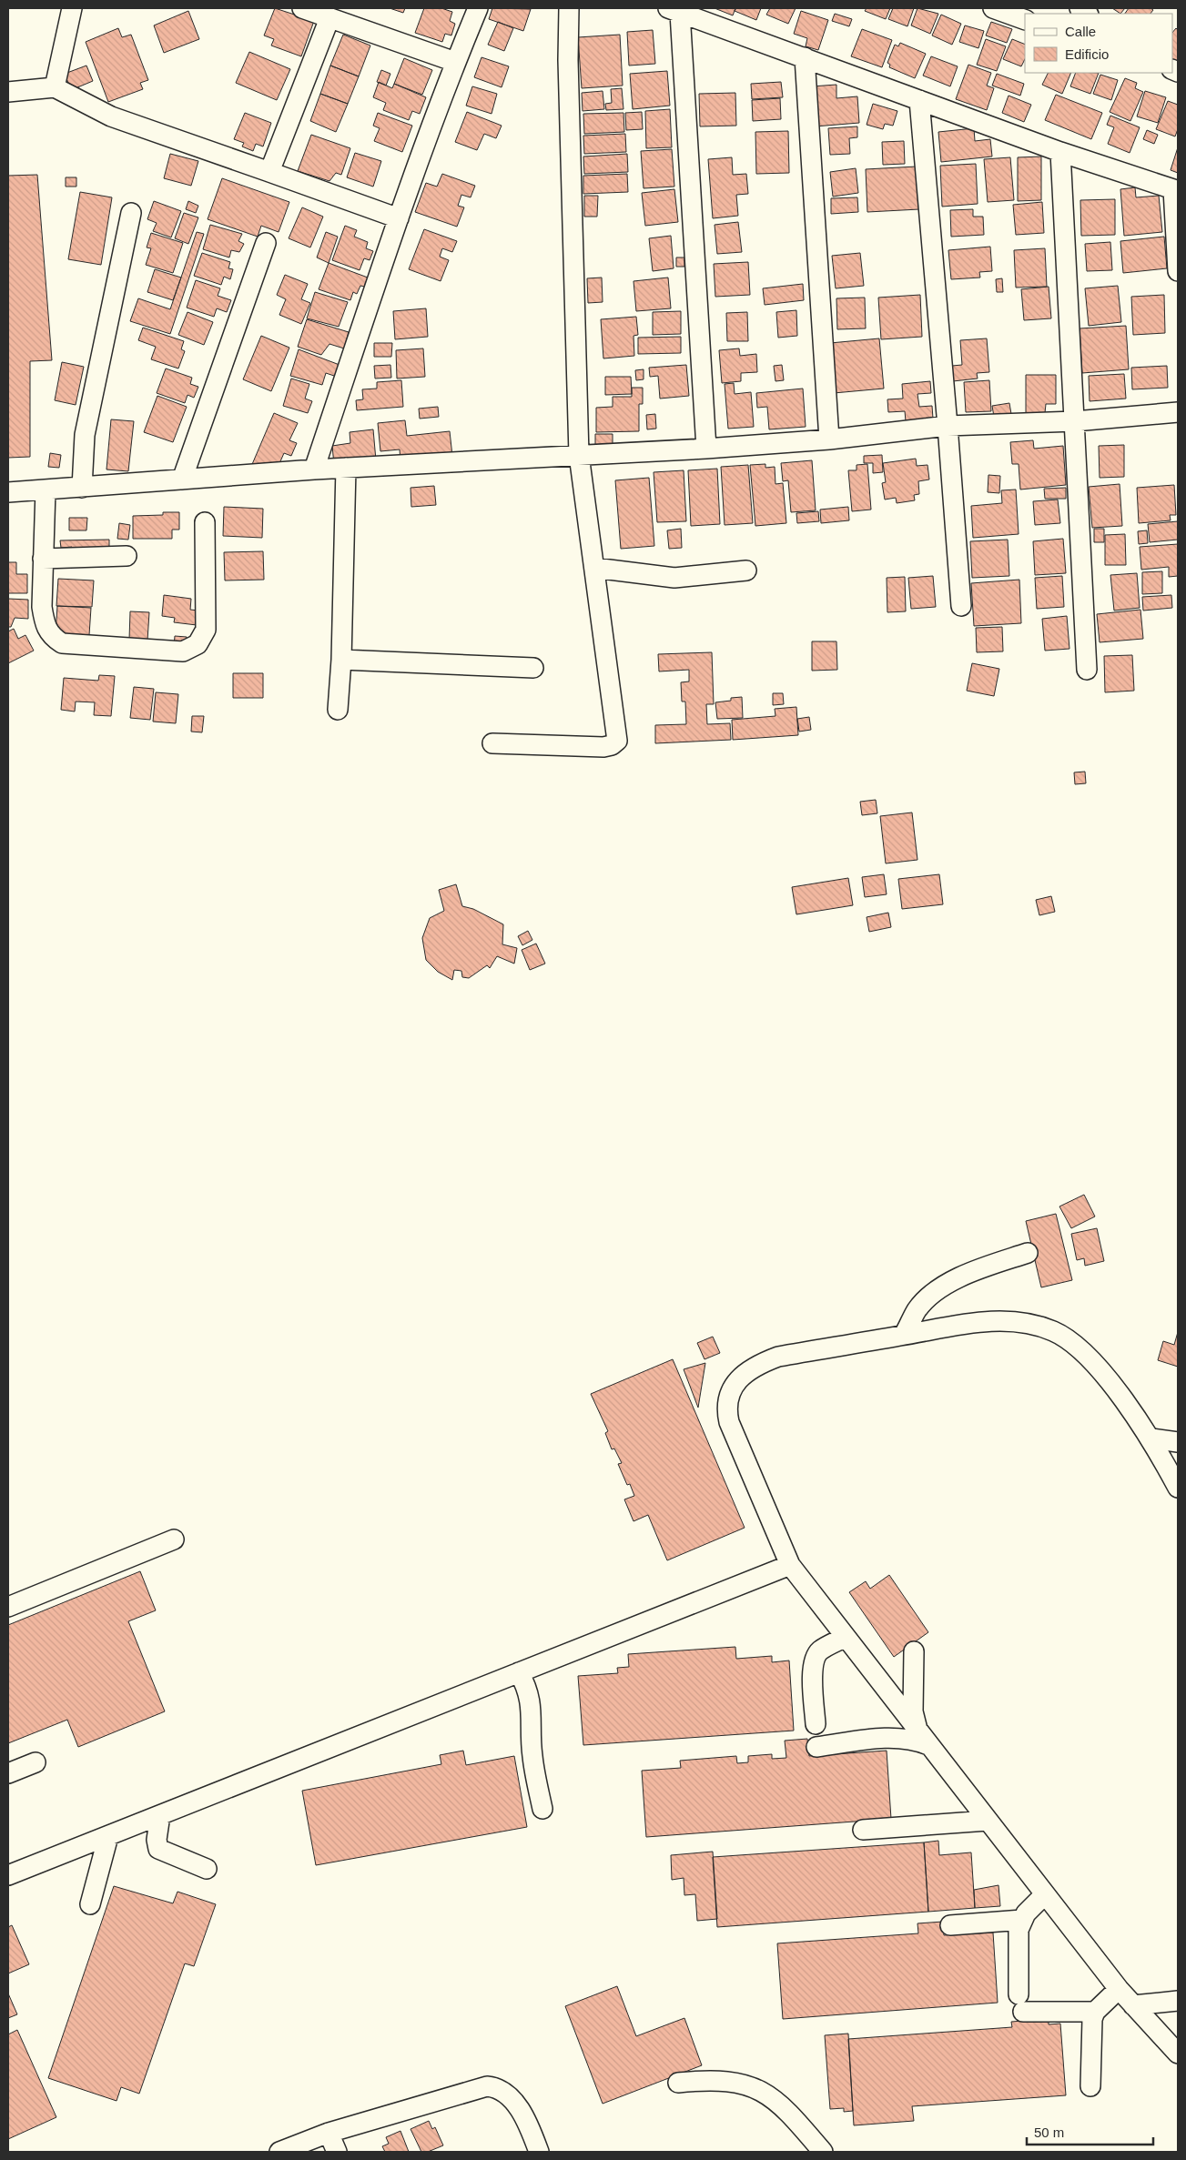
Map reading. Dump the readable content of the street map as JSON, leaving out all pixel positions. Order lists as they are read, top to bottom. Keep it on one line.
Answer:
{"legend":["Calle","Edificio"],"scale_bar":"50 m"}
